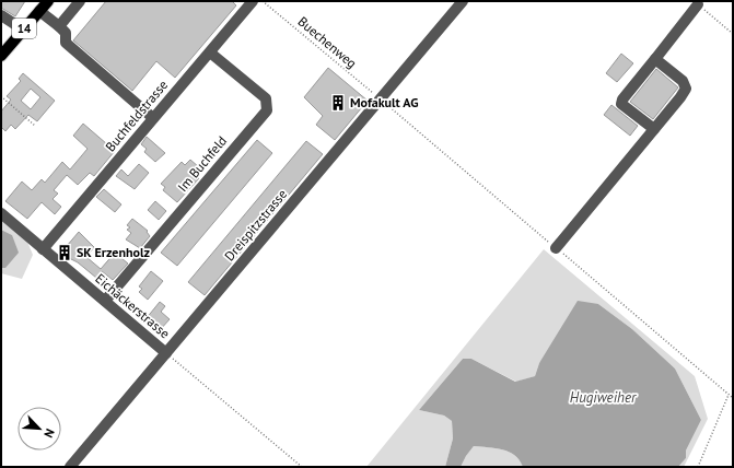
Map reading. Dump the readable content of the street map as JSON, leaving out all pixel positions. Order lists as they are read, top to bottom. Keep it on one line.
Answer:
{"streets":{"main road":["14"],"street":["Buchfeldstrasse","Im Buchfeld","Dreispitzstrasse","Eichäckerstrasse"],"path":["Buechenweg"]},"crossings":[["Buechenweg","Dreispitzstrasse"],["Buchfeldstrasse","Im Buchfeld"],["Buchfeldstrasse","Eichäckerstrasse"],["Im Buchfeld","Eichäckerstrasse"],["Dreispitzstrasse","Eichäckerstrasse"]],"water":["Hugiweiher"],"places":{"building":["Mofakult AG","SK Erzenholz"]},"north":"bottom right"}
